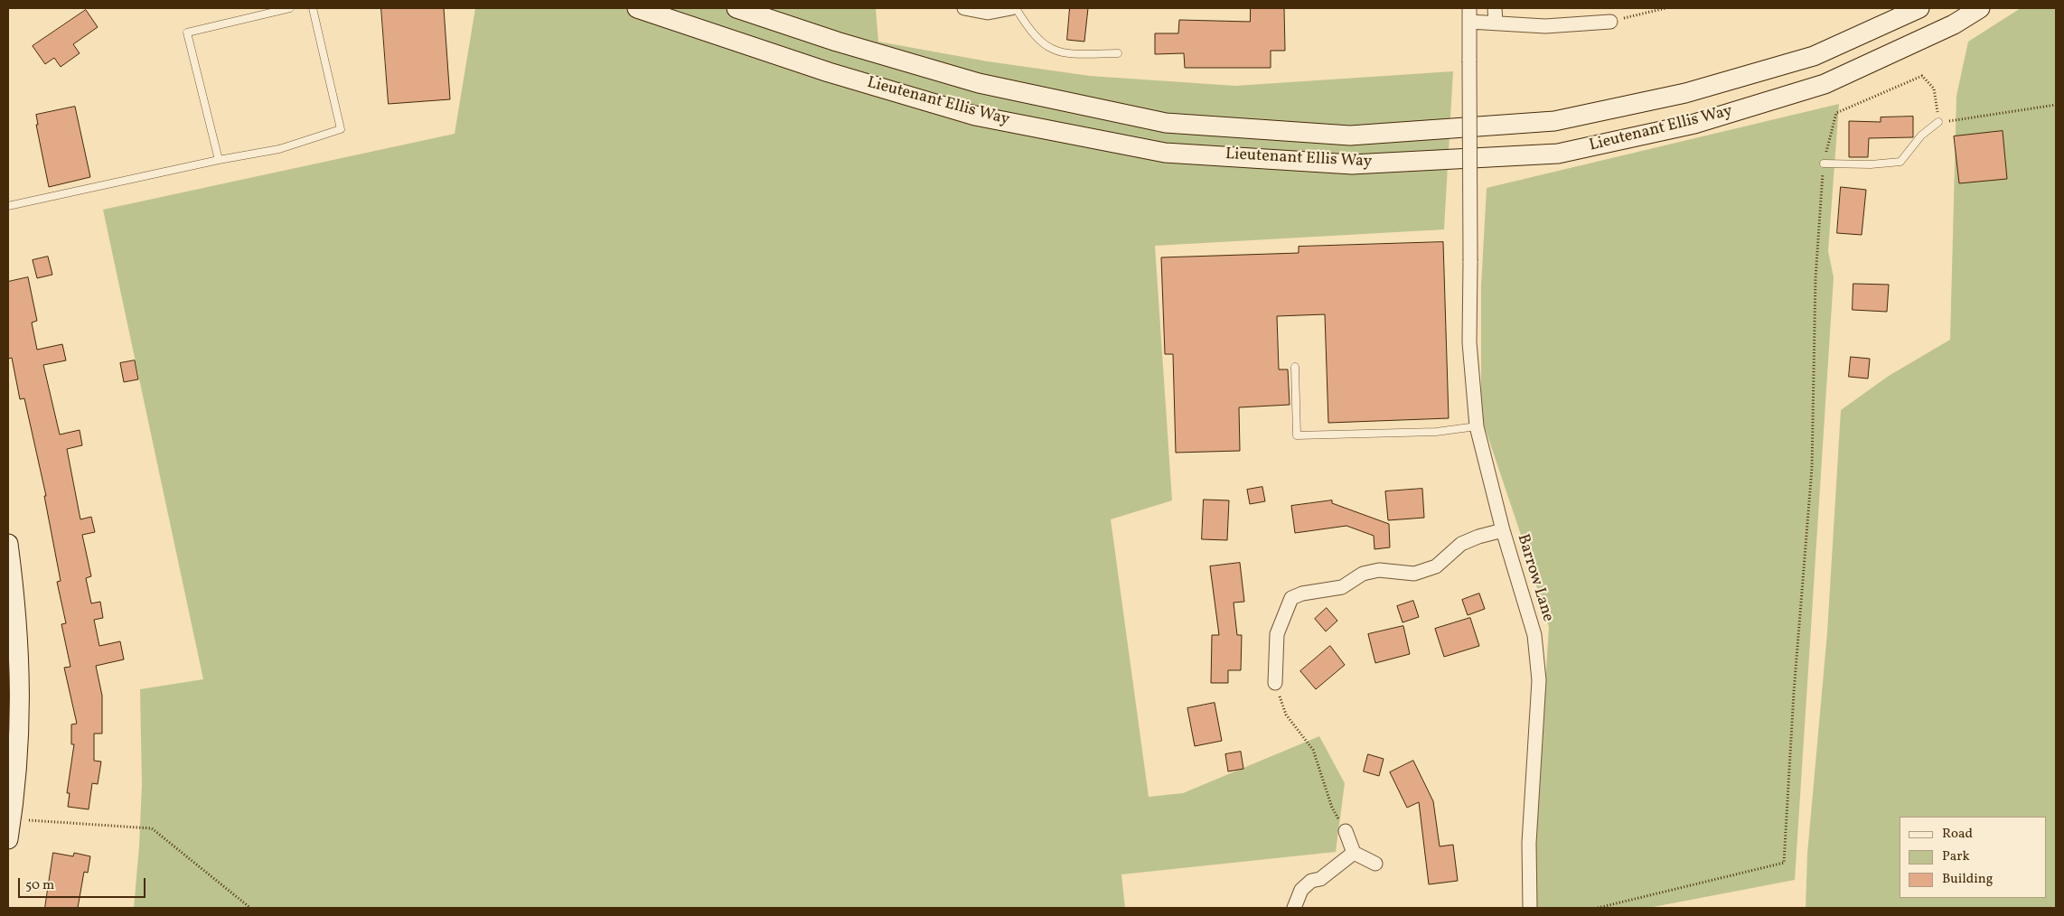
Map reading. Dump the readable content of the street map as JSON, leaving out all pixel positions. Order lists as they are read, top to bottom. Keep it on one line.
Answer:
{"streets":{"main road":["Lieutenant Ellis Way"],"street":["Barrow Lane"]},"legend":["Road","Park","Building"],"scale_bar":"50 m"}
